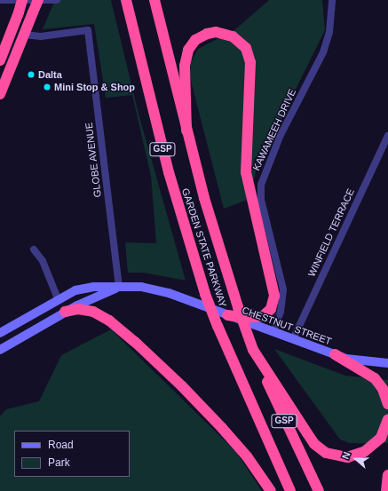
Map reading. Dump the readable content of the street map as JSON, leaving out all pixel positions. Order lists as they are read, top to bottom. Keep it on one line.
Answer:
{"streets":{"highway":["GSP","GARDEN STATE PARKWAY"],"main road":["CHESTNUT STREET"],"street":["KAWAMEEH DRIVE","GLOBE AVENUE","WINFIELD TERRACE"]},"crossings":[["KAWAMEEH DRIVE","CHESTNUT STREET"],["GLOBE AVENUE","CHESTNUT STREET"],["WINFIELD TERRACE","CHESTNUT STREET"]],"places":["Dalta","Mini Stop & Shop"],"legend":["Road","Park"],"north":"left"}
